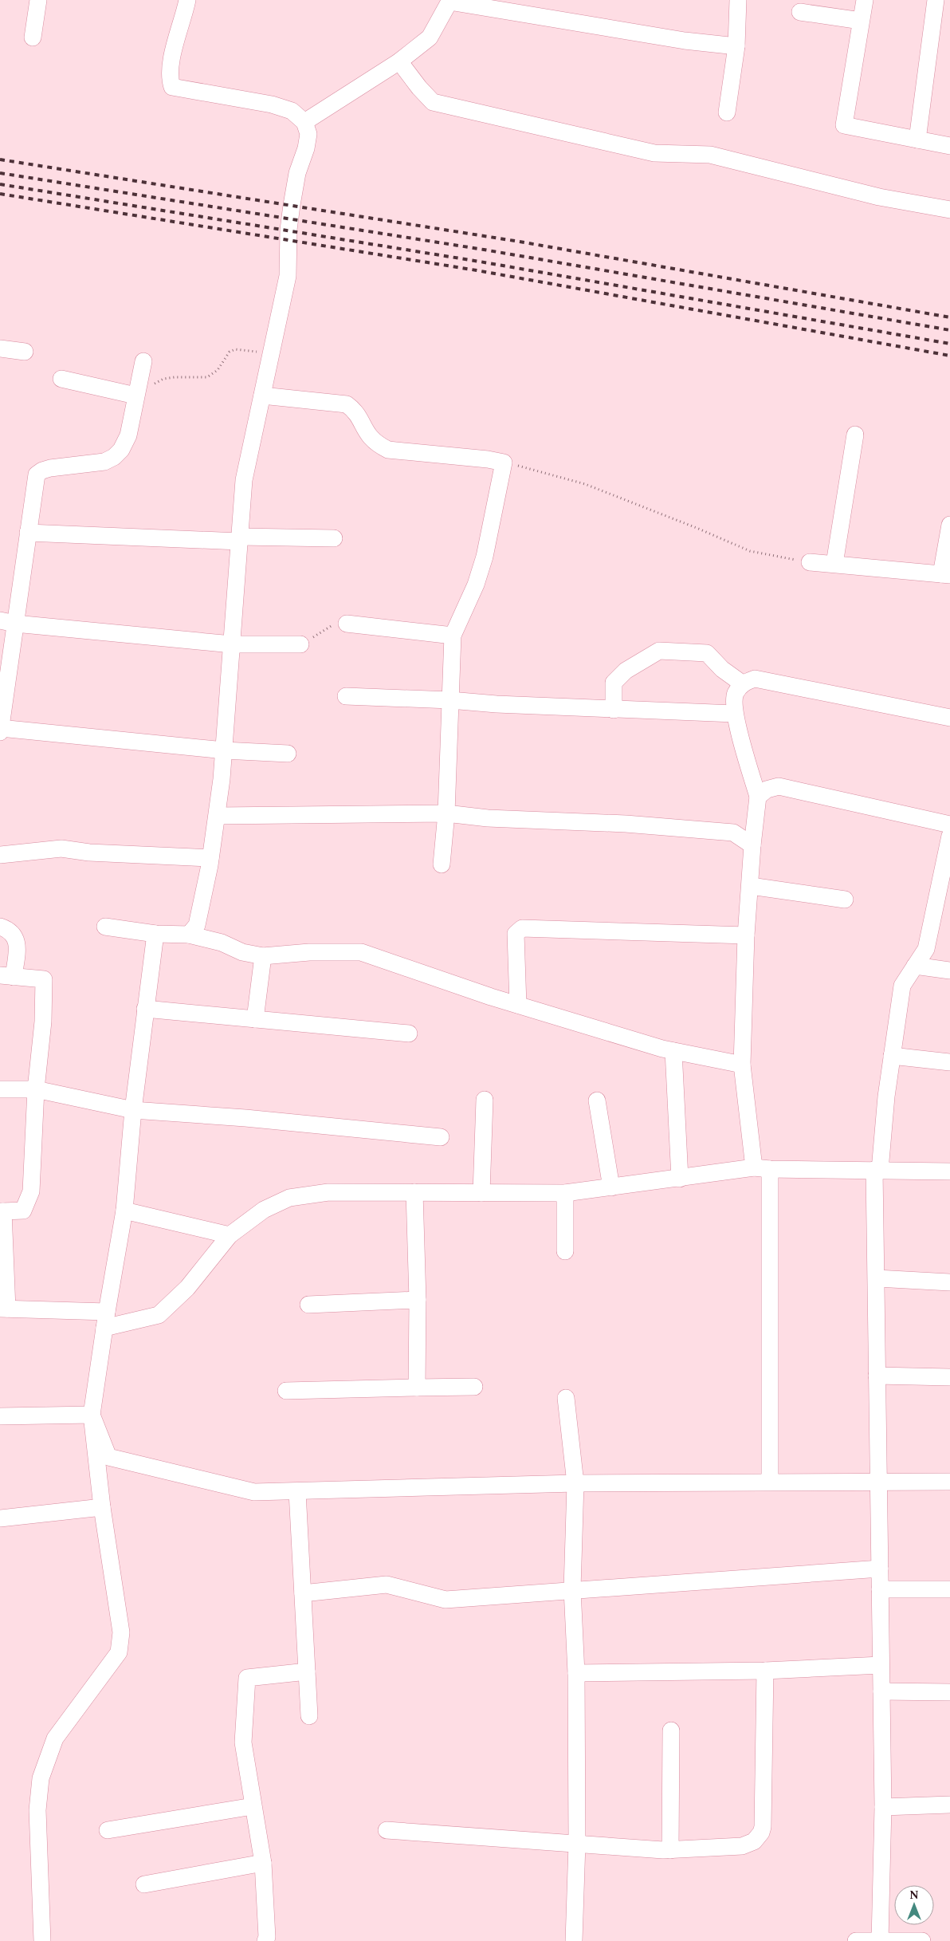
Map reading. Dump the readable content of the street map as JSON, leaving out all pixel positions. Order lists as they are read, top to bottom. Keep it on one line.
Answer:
{"north":"top"}
